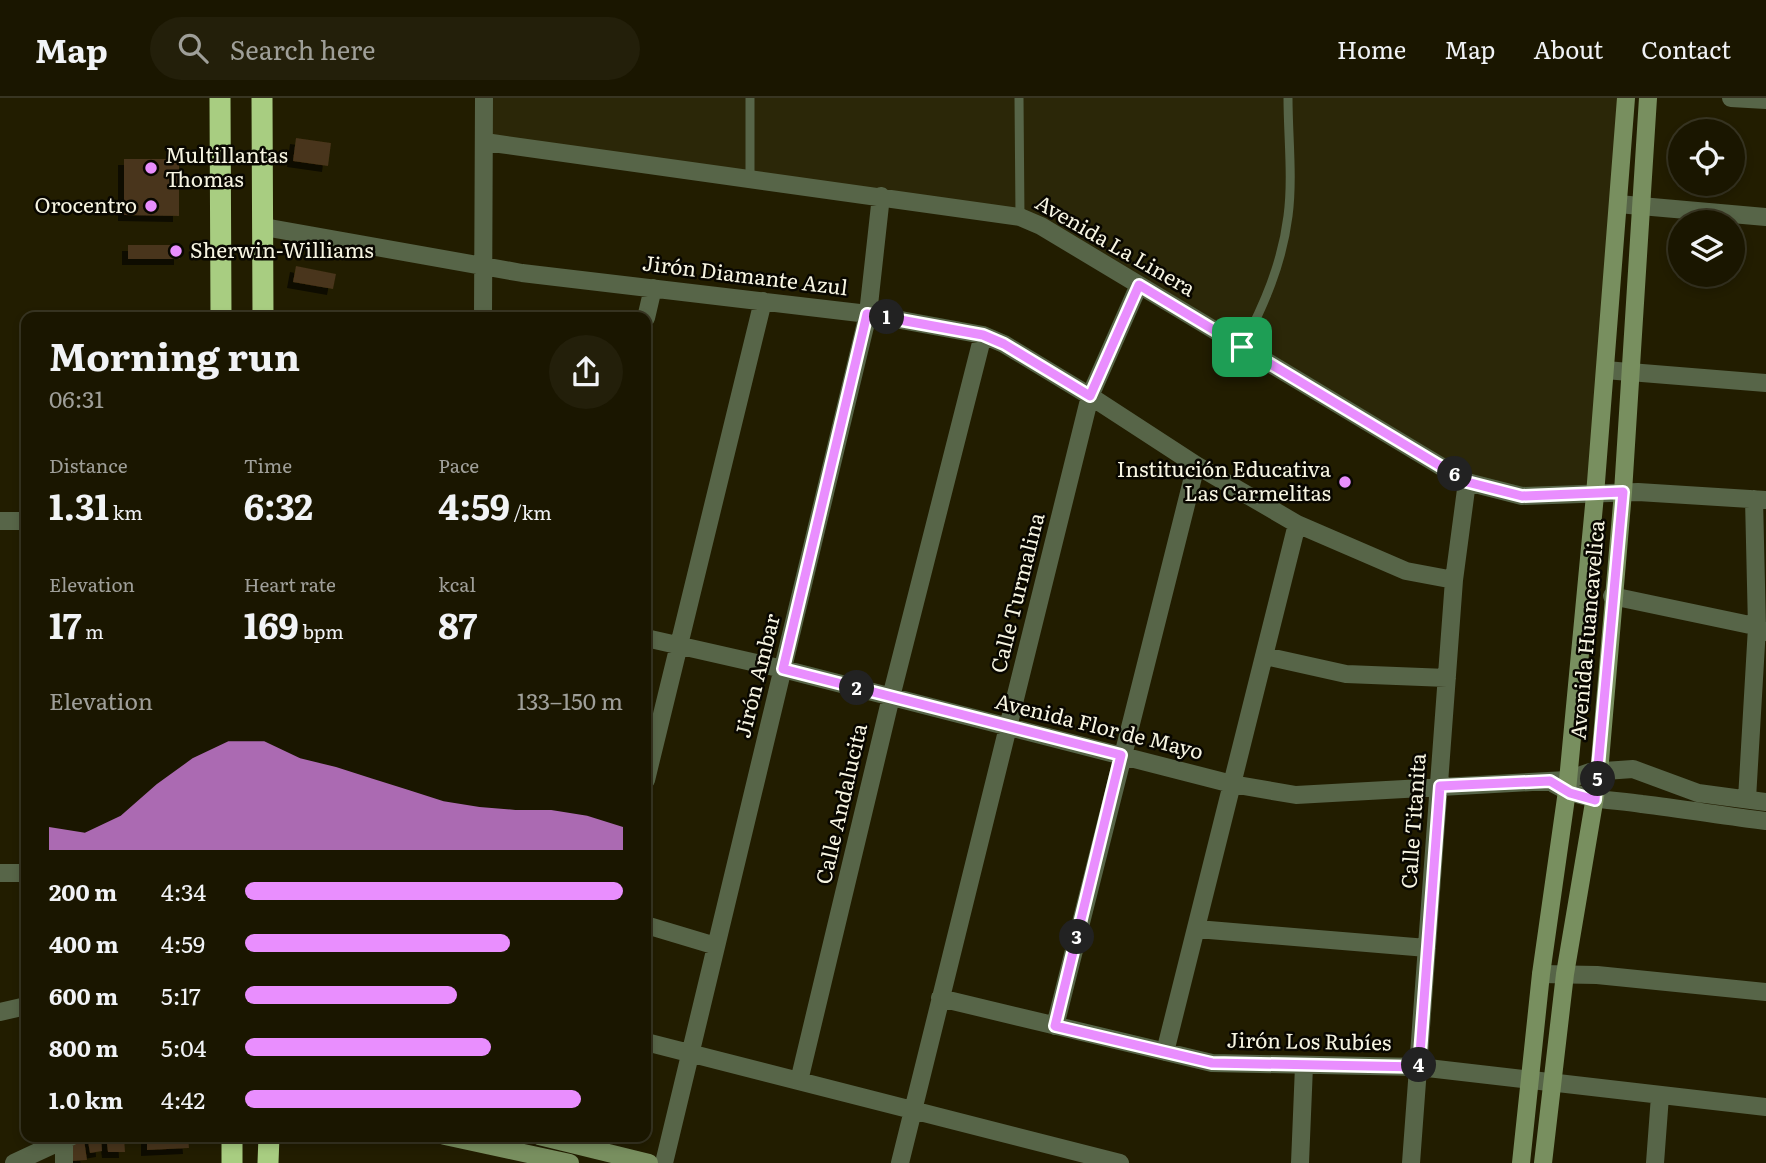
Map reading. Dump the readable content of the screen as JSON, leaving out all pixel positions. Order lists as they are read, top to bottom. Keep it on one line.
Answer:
{"streets":{"main road":["Avenida Huancavelica"],"street":["Avenida La Linera","Jirón Diamante Azul","Calle Turmalina","Jirón Ambar","Avenida Flor de Mayo","Calle Andalucita","Calle Titanita","Jirón Los Rubíes"]},"crossings":[["Avenida La Linera","Calle Turmalina"],["Avenida La Linera","Avenida Huancavelica"],["Avenida La Linera","Jirón Ambar"],["Avenida La Linera","Calle Titanita"],["Jirón Diamante Azul","Calle Turmalina"],["Jirón Diamante Azul","Jirón Ambar"],["Jirón Diamante Azul","Calle Andalucita"],["Jirón Diamante Azul","Calle Titanita"],["Calle Turmalina","Avenida Flor de Mayo"],["Calle Turmalina","Jirón Los Rubíes"],["Avenida Huancavelica","Avenida Flor de Mayo"],["Avenida Huancavelica","Jirón Los Rubíes"],["Jirón Ambar","Avenida Flor de Mayo"],["Avenida Flor de Mayo","Calle Andalucita"],["Avenida Flor de Mayo","Calle Titanita"],["Calle Titanita","Jirón Los Rubíes"]],"places":["Multillantas Thomas","Orocentro","Sherwin-Williams","Institución Educativa Las Carmelitas"],"page":{"header":"Map","search":"Search here","nav":["Home","Map","About","Contact"],"pins":["1","6","2","5","3","4"],"heading":["Morning run","06:31"],"stats":[["Distance","1.31 km"],["Time","6:32"],["Pace","4:59 /km"],["Elevation","17 m"],["Heart rate","169 bpm"],["kcal","87"]],"chart":["Elevation","133–150 m"],"list":[{"name":"200 m","note":"4:34"},{"name":"400 m","note":"4:59"},{"name":"600 m","note":"5:17"},{"name":"800 m","note":"5:04"},{"name":"1.0 km","note":"4:42"}]}}
